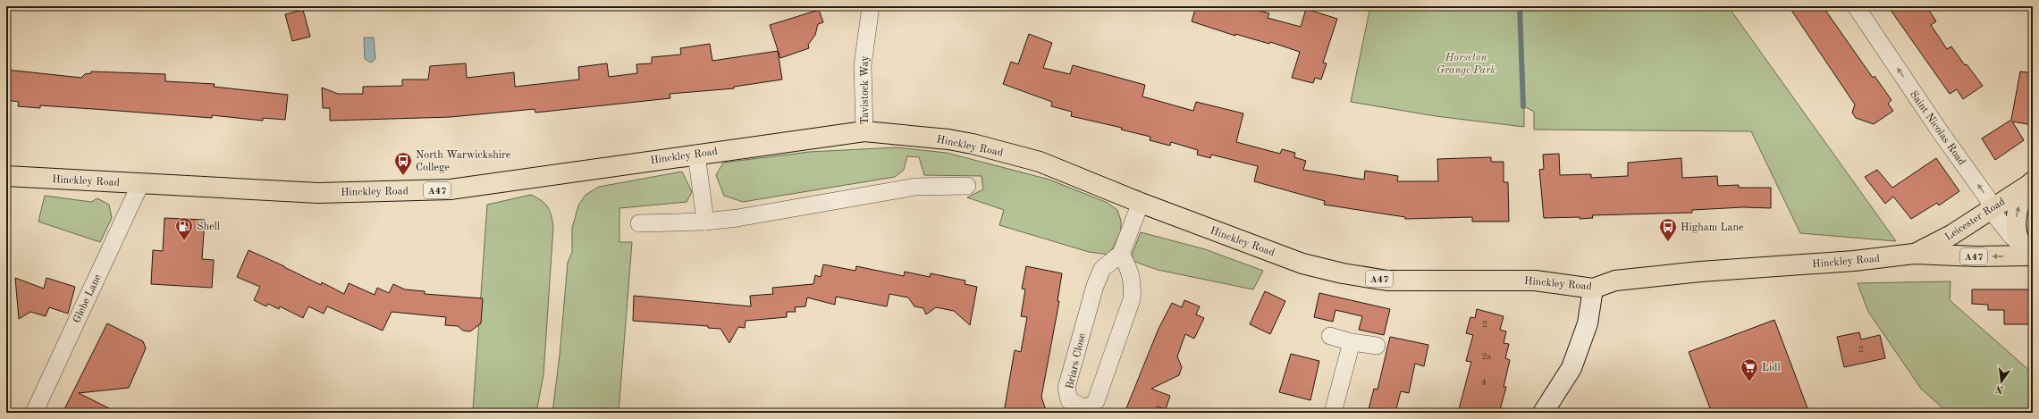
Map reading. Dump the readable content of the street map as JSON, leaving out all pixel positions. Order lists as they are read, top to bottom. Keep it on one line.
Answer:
{"streets":{"main road":["Hinckley Road","A47","Leicester Road"],"street":["Tavistock Way","Saint Nicolas Road","Glebe Lane","Briars Close"]},"crossings":[["Tavistock Way","Hinckley Road"],["Saint Nicolas Road","A47"],["Saint Nicolas Road","Leicester Road"],["Hinckley Road","A47"],["Hinckley Road","Leicester Road"],["Hinckley Road","Glebe Lane"],["Hinckley Road","Briars Close"],["A47","Leicester Road"]],"one_way":["Saint Nicolas Road"],"parks":["Horseton Grange Park"],"places":{"bus stop":["North Warwickshire College","Higham Lane"],"fuel station":["Shell"],"supermarket":["Lidl"]},"house_numbers":["2","2","2a","4"],"north":"bottom"}
